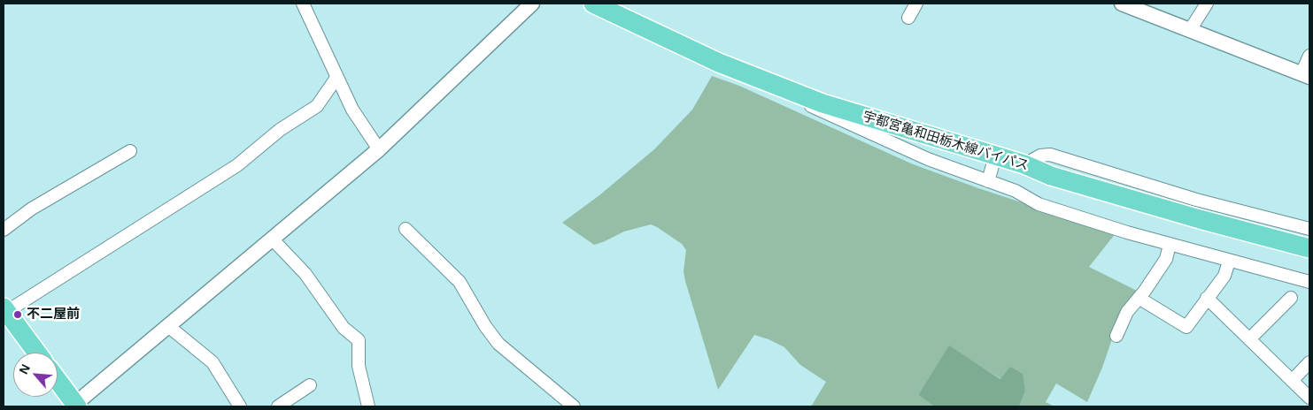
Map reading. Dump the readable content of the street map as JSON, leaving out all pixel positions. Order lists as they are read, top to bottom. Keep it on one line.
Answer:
{"streets":{"main road":["宇都宮亀和田栃木線バイパス"]},"places":["不二屋前"],"north":"top left"}
